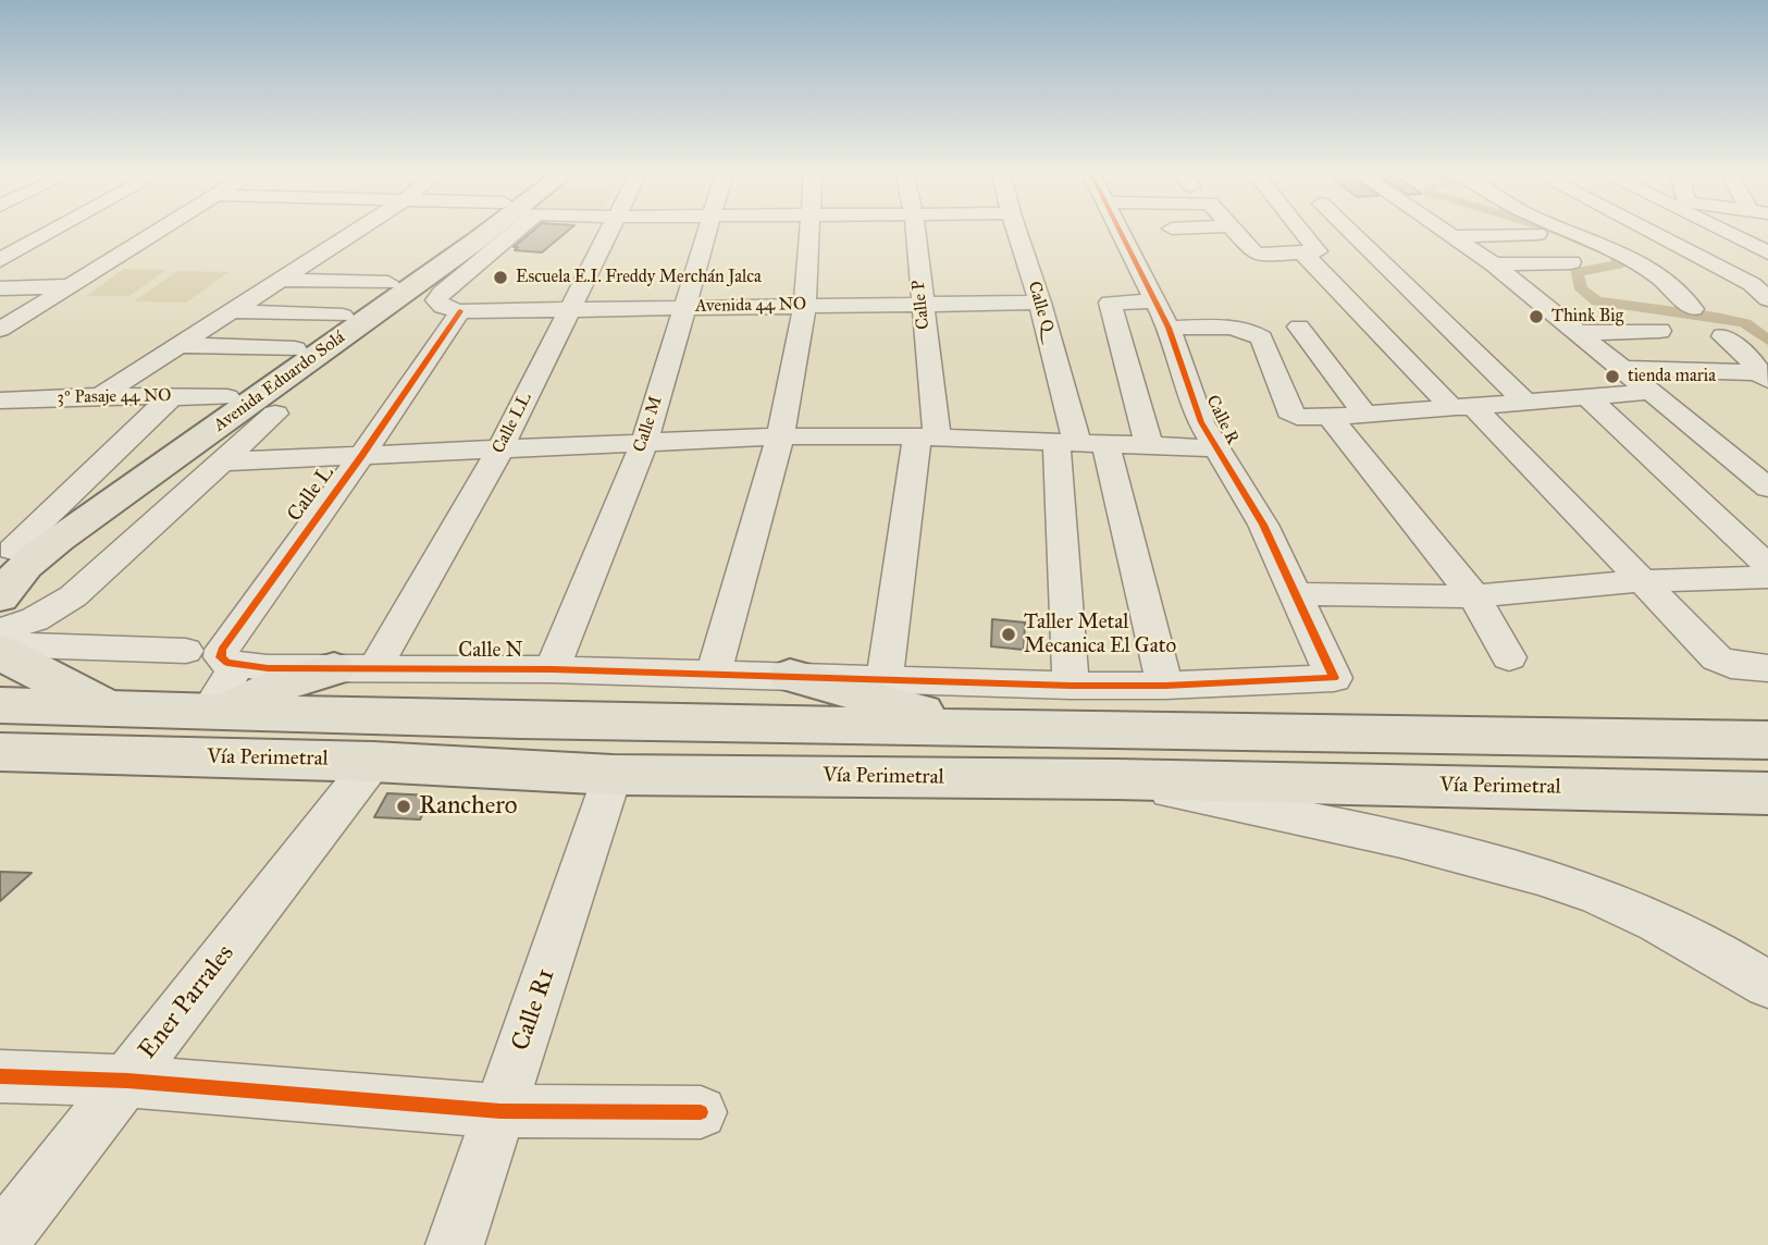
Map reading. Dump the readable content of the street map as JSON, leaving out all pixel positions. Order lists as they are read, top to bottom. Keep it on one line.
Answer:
{"streets":{"main road":["Avenida Eduardo Solá","Vía Perimetral"],"street":["Calle P","Avenida 44 NO","Calle Q","3º Pasaje 44 NO","Calle R","Calle LL","Calle M","Calle L","Calle N","Ener Parrales","Calle R1"]},"crossings":[["Calle P","Avenida 44 NO"],["Calle P","Calle N"],["Avenida 44 NO","Calle Q"],["Avenida 44 NO","Calle LL"],["Avenida 44 NO","Calle M"],["Avenida 44 NO","Calle L"],["Avenida Eduardo Solá","3º Pasaje 44 NO"],["Calle R","Calle N"],["Calle LL","Calle N"],["Calle M","Calle N"],["Calle L","Calle N"],["Vía Perimetral","Ener Parrales"],["Vía Perimetral","Calle R1"]],"places":["Escuela E.I. Freddy Merchán Jalca","Think Big","tienda maria","Taller Metal Mecanica El Gato","Ranchero"]}
